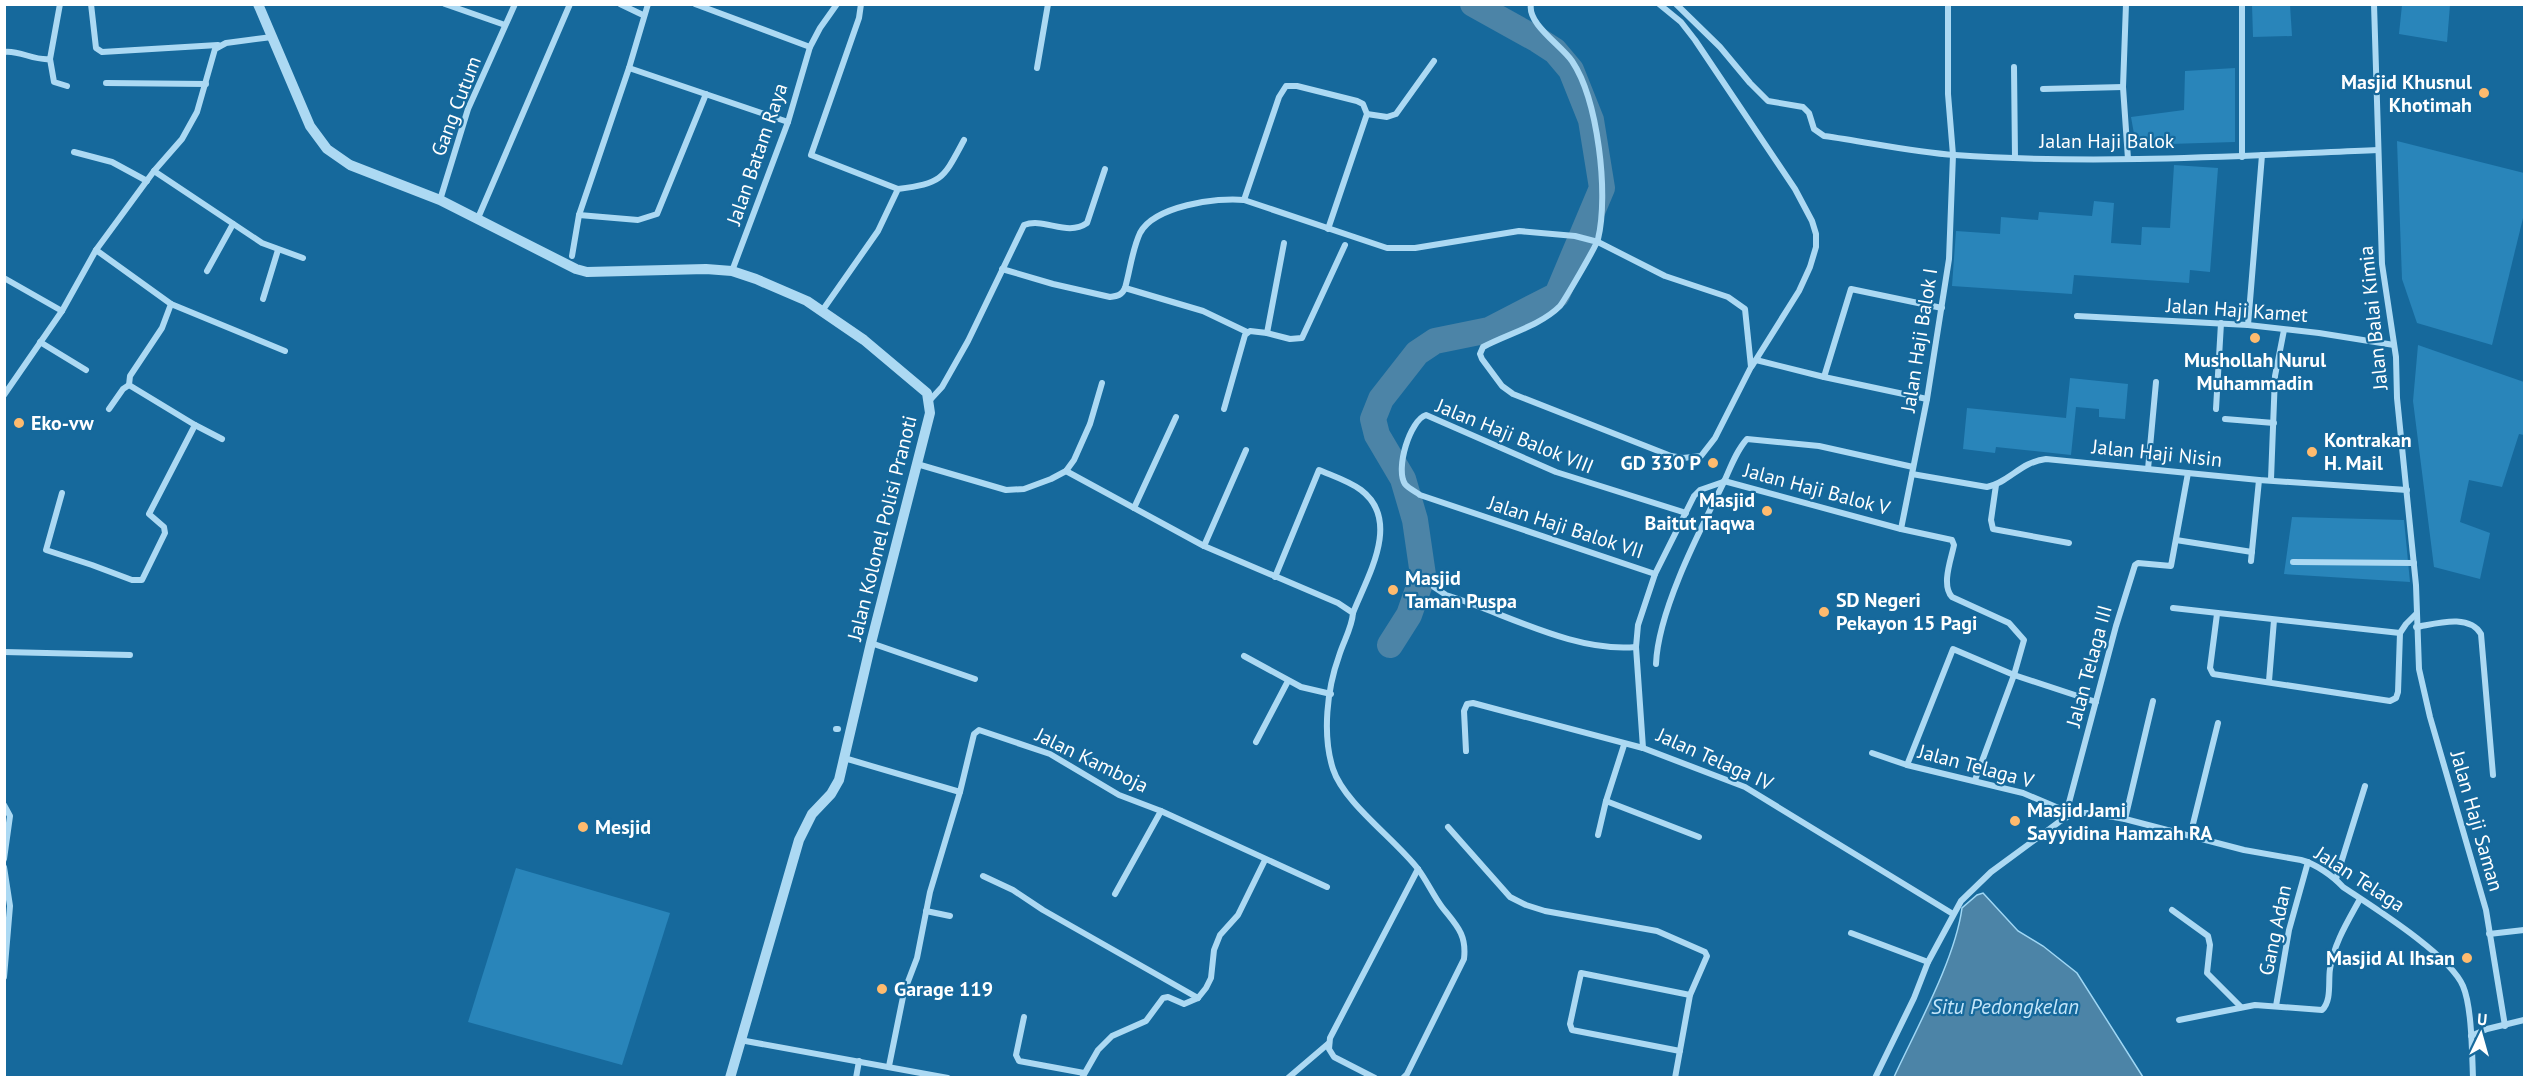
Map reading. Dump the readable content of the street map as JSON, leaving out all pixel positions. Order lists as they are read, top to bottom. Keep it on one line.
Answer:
{"streets":{"street":["Gang Cutum","Jalan Haji Balok","Jalan Batam Raya","Jalan Haji Kamet","Jalan Balai Kimia","Jalan Haji Balok I","Jalan Haji Balok VIII","Jalan Haji Nisin","Jalan Haji Balok V","Jalan Haji Balok VII","Jalan Kolonel Polisi Pranoti","Jalan Telaga III","Jalan Telaga IV","Jalan Kamboja","Jalan Telaga V","Jalan Haji Saman","Jalan Telaga","Gang Adan"]},"crossings":[["Gang Cutum","Jalan Kolonel Polisi Pranoti"],["Jalan Haji Balok","Jalan Balai Kimia"],["Jalan Haji Balok","Jalan Haji Balok I"],["Jalan Batam Raya","Jalan Kolonel Polisi Pranoti"],["Jalan Haji Kamet","Jalan Balai Kimia"],["Jalan Balai Kimia","Jalan Haji Nisin"],["Jalan Balai Kimia","Jalan Haji Saman"],["Jalan Haji Balok I","Jalan Haji Balok V"],["Jalan Haji Balok VIII","Jalan Haji Balok VII"],["Jalan Haji Balok V","Jalan Haji Balok VII"],["Jalan Haji Balok VII","Jalan Telaga IV"],["Jalan Telaga III","Jalan Telaga V"],["Jalan Telaga III","Jalan Telaga"],["Jalan Telaga V","Jalan Telaga"],["Jalan Telaga","Gang Adan"]],"water":["Situ Pedongkelan"],"places":["Masjid Khusnul Khotimah","Mushollah Nurul Muhammadin","Eko-vw","Kontrakan H. Mail","GD 330 P","Masjid Baitut Taqwa","Masjid Taman Puspa","SD Negeri Pekayon 15 Pagi","Masjid Jami Sayyidina Hamzah RA","Mesjid","Masjid Al Ihsan","Garage 119"],"north":"top"}
